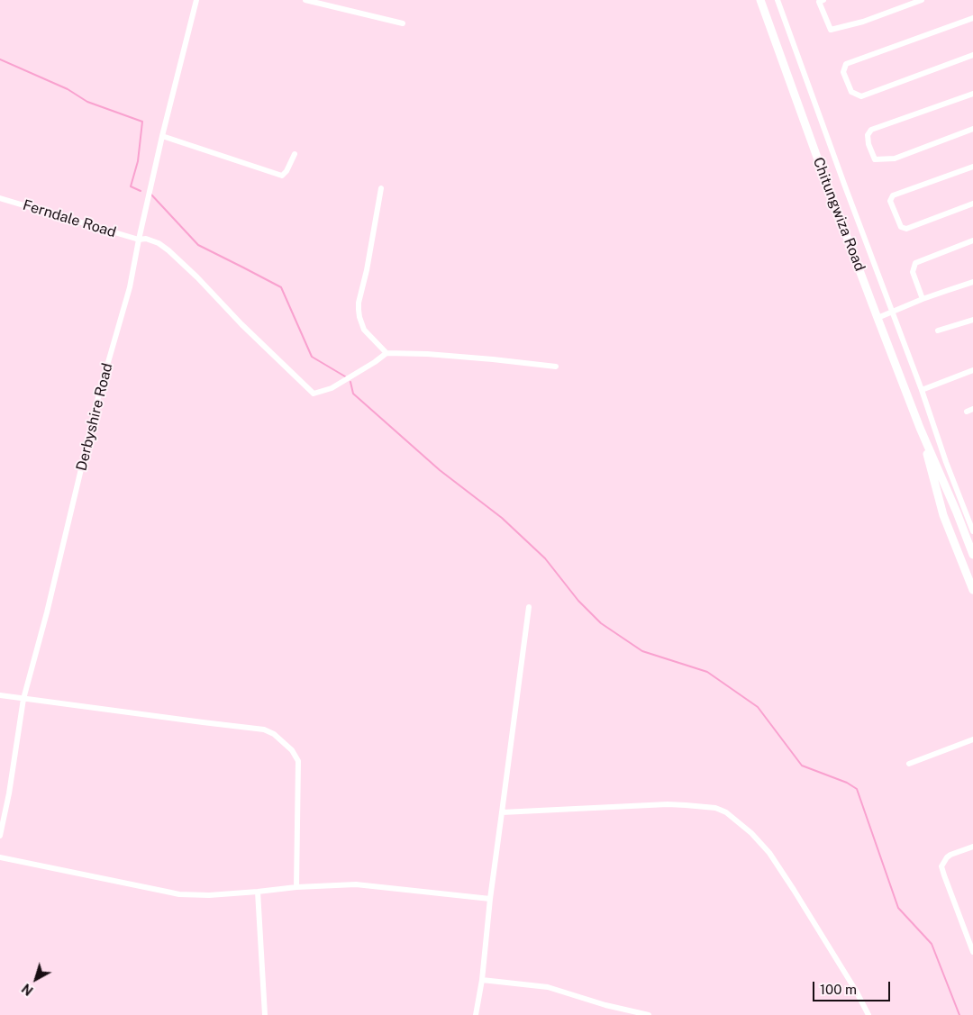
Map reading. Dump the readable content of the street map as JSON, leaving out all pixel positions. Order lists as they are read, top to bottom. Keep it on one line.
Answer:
{"streets":{"main road":["Chitungwiza Road"],"street":["Ferndale Road","Derbyshire Road"]},"crossings":[["Ferndale Road","Derbyshire Road"]],"scale_bar":"100 m","north":"bottom left"}
